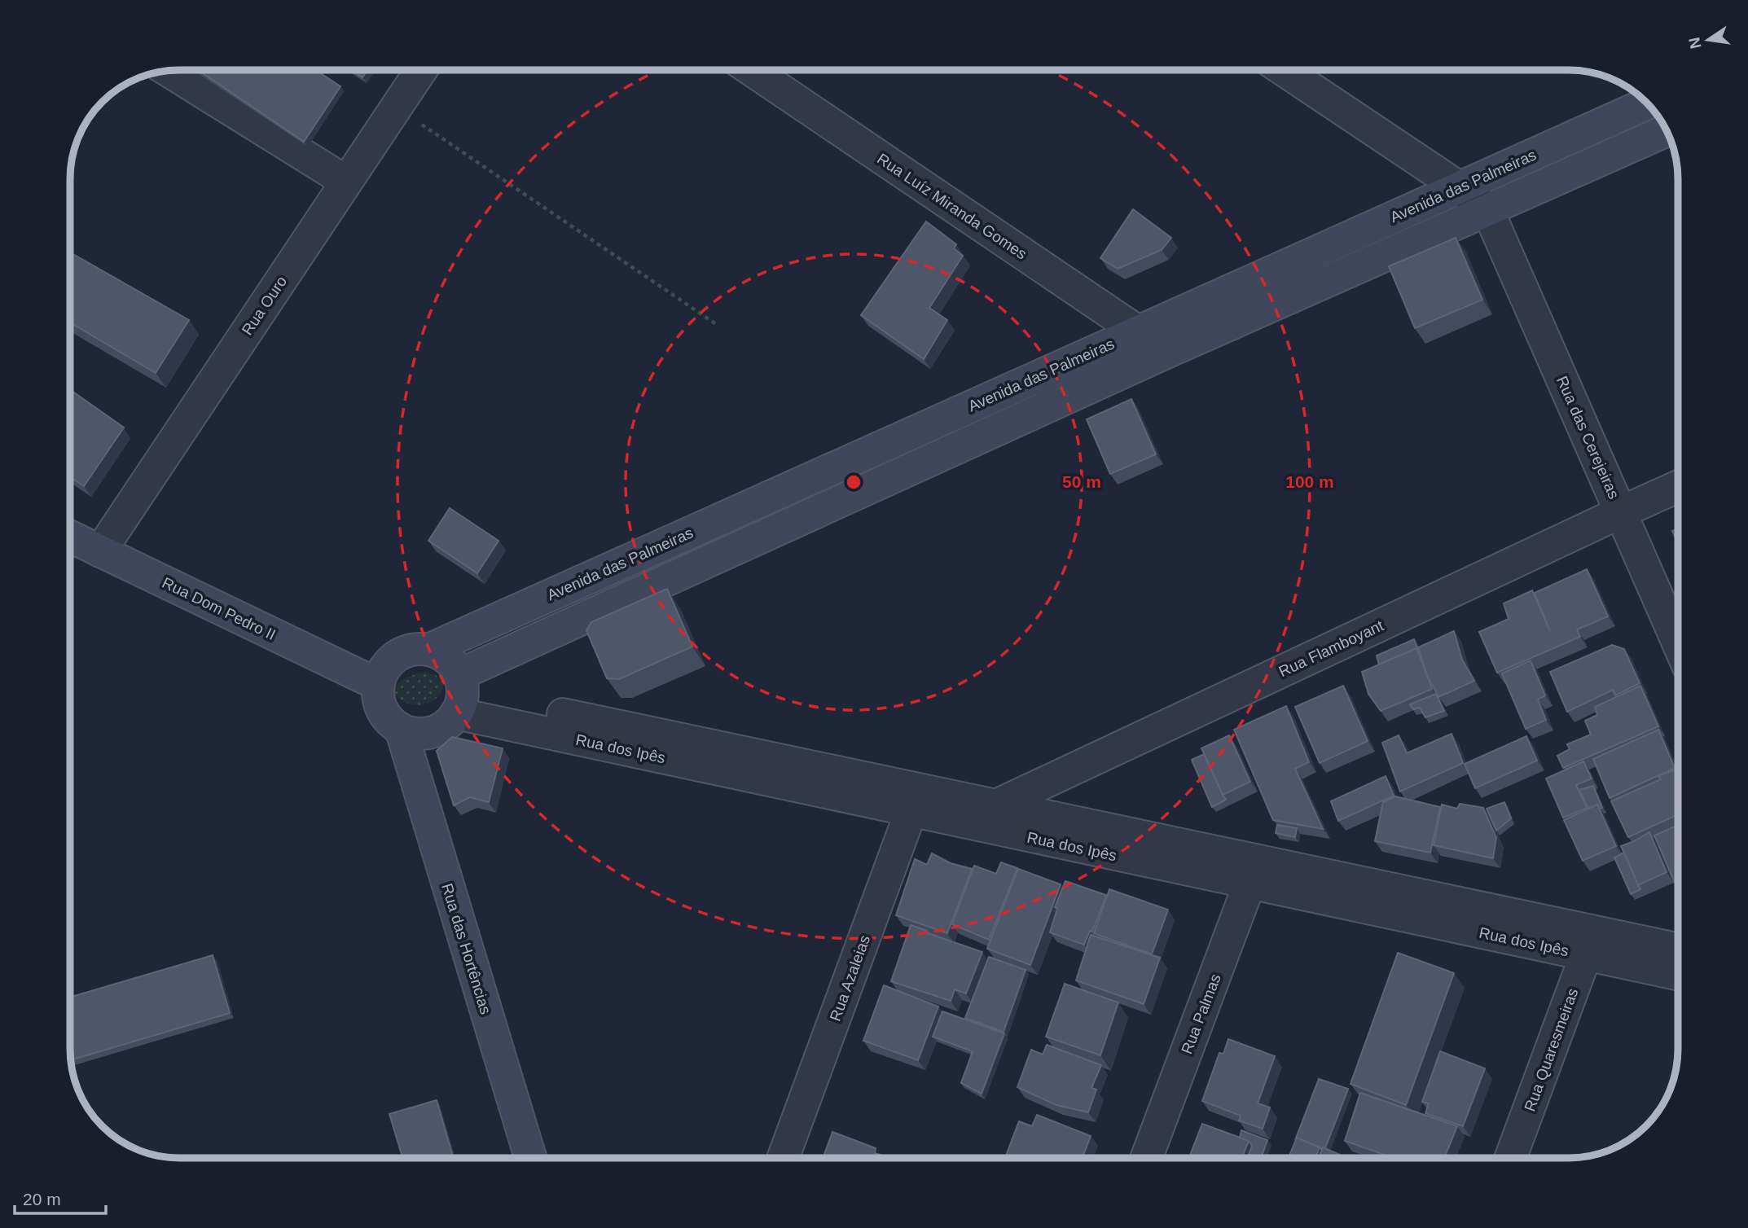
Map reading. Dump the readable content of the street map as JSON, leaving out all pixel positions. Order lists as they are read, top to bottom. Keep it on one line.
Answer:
{"streets":{"street":["Avenida das Palmeiras","Rua Luíz Miranda Gomes","Rua Ouro","Rua das Cerejeiras","Rua Dom Pedro II","Rua Flamboyant","Rua dos Ipês","Rua das Hortências","Rua Azaleias","Rua Palmas","Rua Quaresmeiras"]},"crossings":[["Avenida das Palmeiras","Rua Luíz Miranda Gomes"],["Avenida das Palmeiras","Rua das Cerejeiras"],["Avenida das Palmeiras","Rua Dom Pedro II"],["Avenida das Palmeiras","Rua dos Ipês"],["Avenida das Palmeiras","Rua das Hortências"],["Rua Ouro","Rua Dom Pedro II"],["Rua das Cerejeiras","Rua Flamboyant"],["Rua Dom Pedro II","Rua dos Ipês"],["Rua Dom Pedro II","Rua das Hortências"],["Rua Flamboyant","Rua dos Ipês"],["Rua dos Ipês","Rua das Hortências"],["Rua dos Ipês","Rua Azaleias"],["Rua dos Ipês","Rua Palmas"],["Rua dos Ipês","Rua Quaresmeiras"]],"scale_bar":"20 m","north":"left","rings":["50 m","100 m"]}
